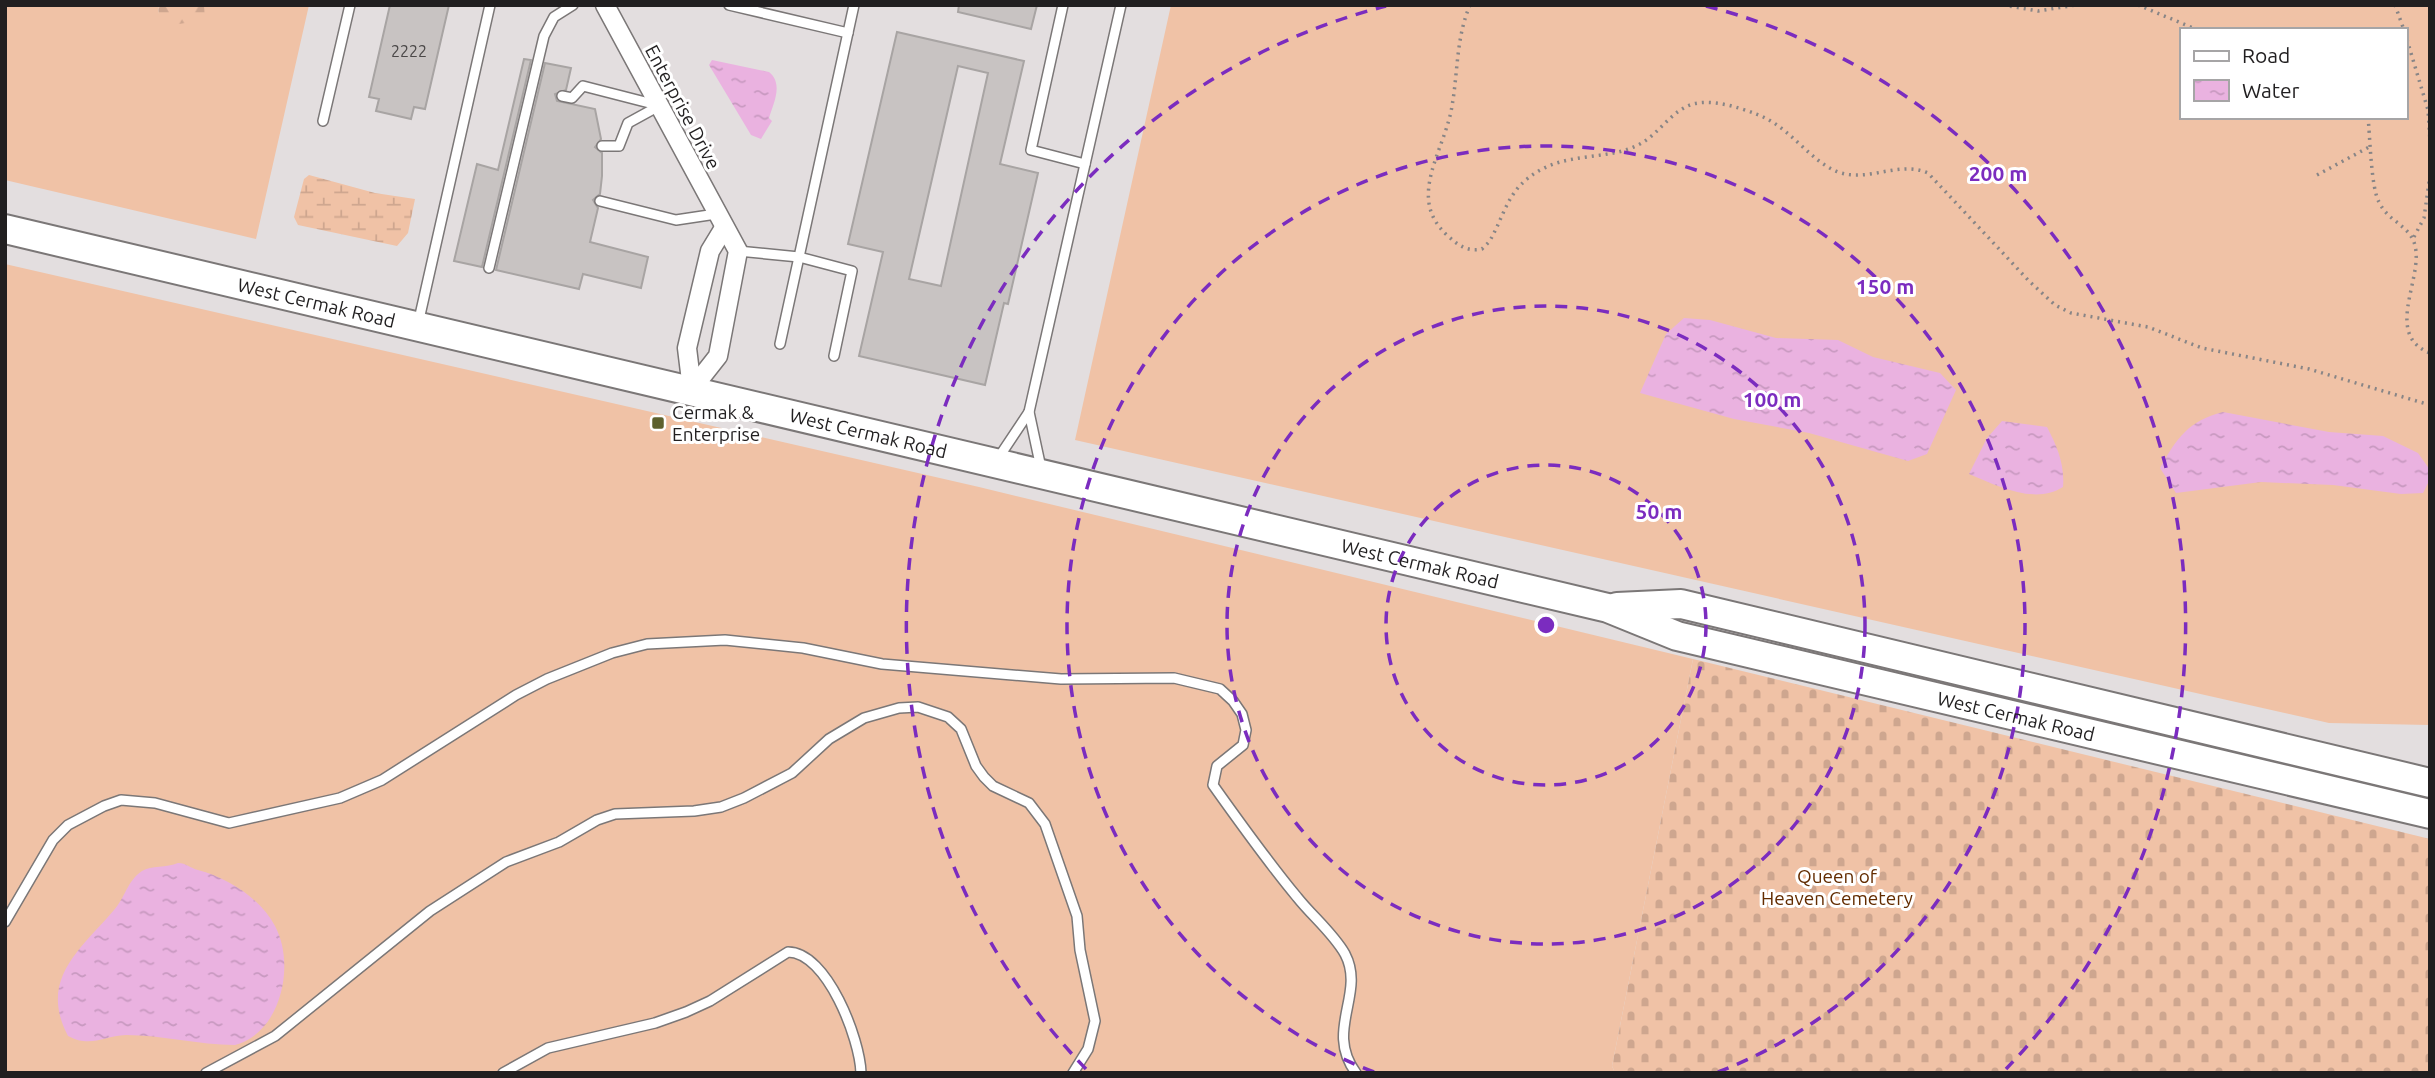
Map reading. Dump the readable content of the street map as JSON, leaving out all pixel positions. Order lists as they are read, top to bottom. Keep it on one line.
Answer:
{"streets":{"main road":["West Cermak Road"],"street":["Enterprise Drive"]},"parks":["Queen of Heaven Cemetery"],"places":{"transit":["Cermak & Enterprise"]},"house_numbers":["2222"],"legend":["Road","Water"],"rings":["200 m","150 m","100 m","50 m"]}
